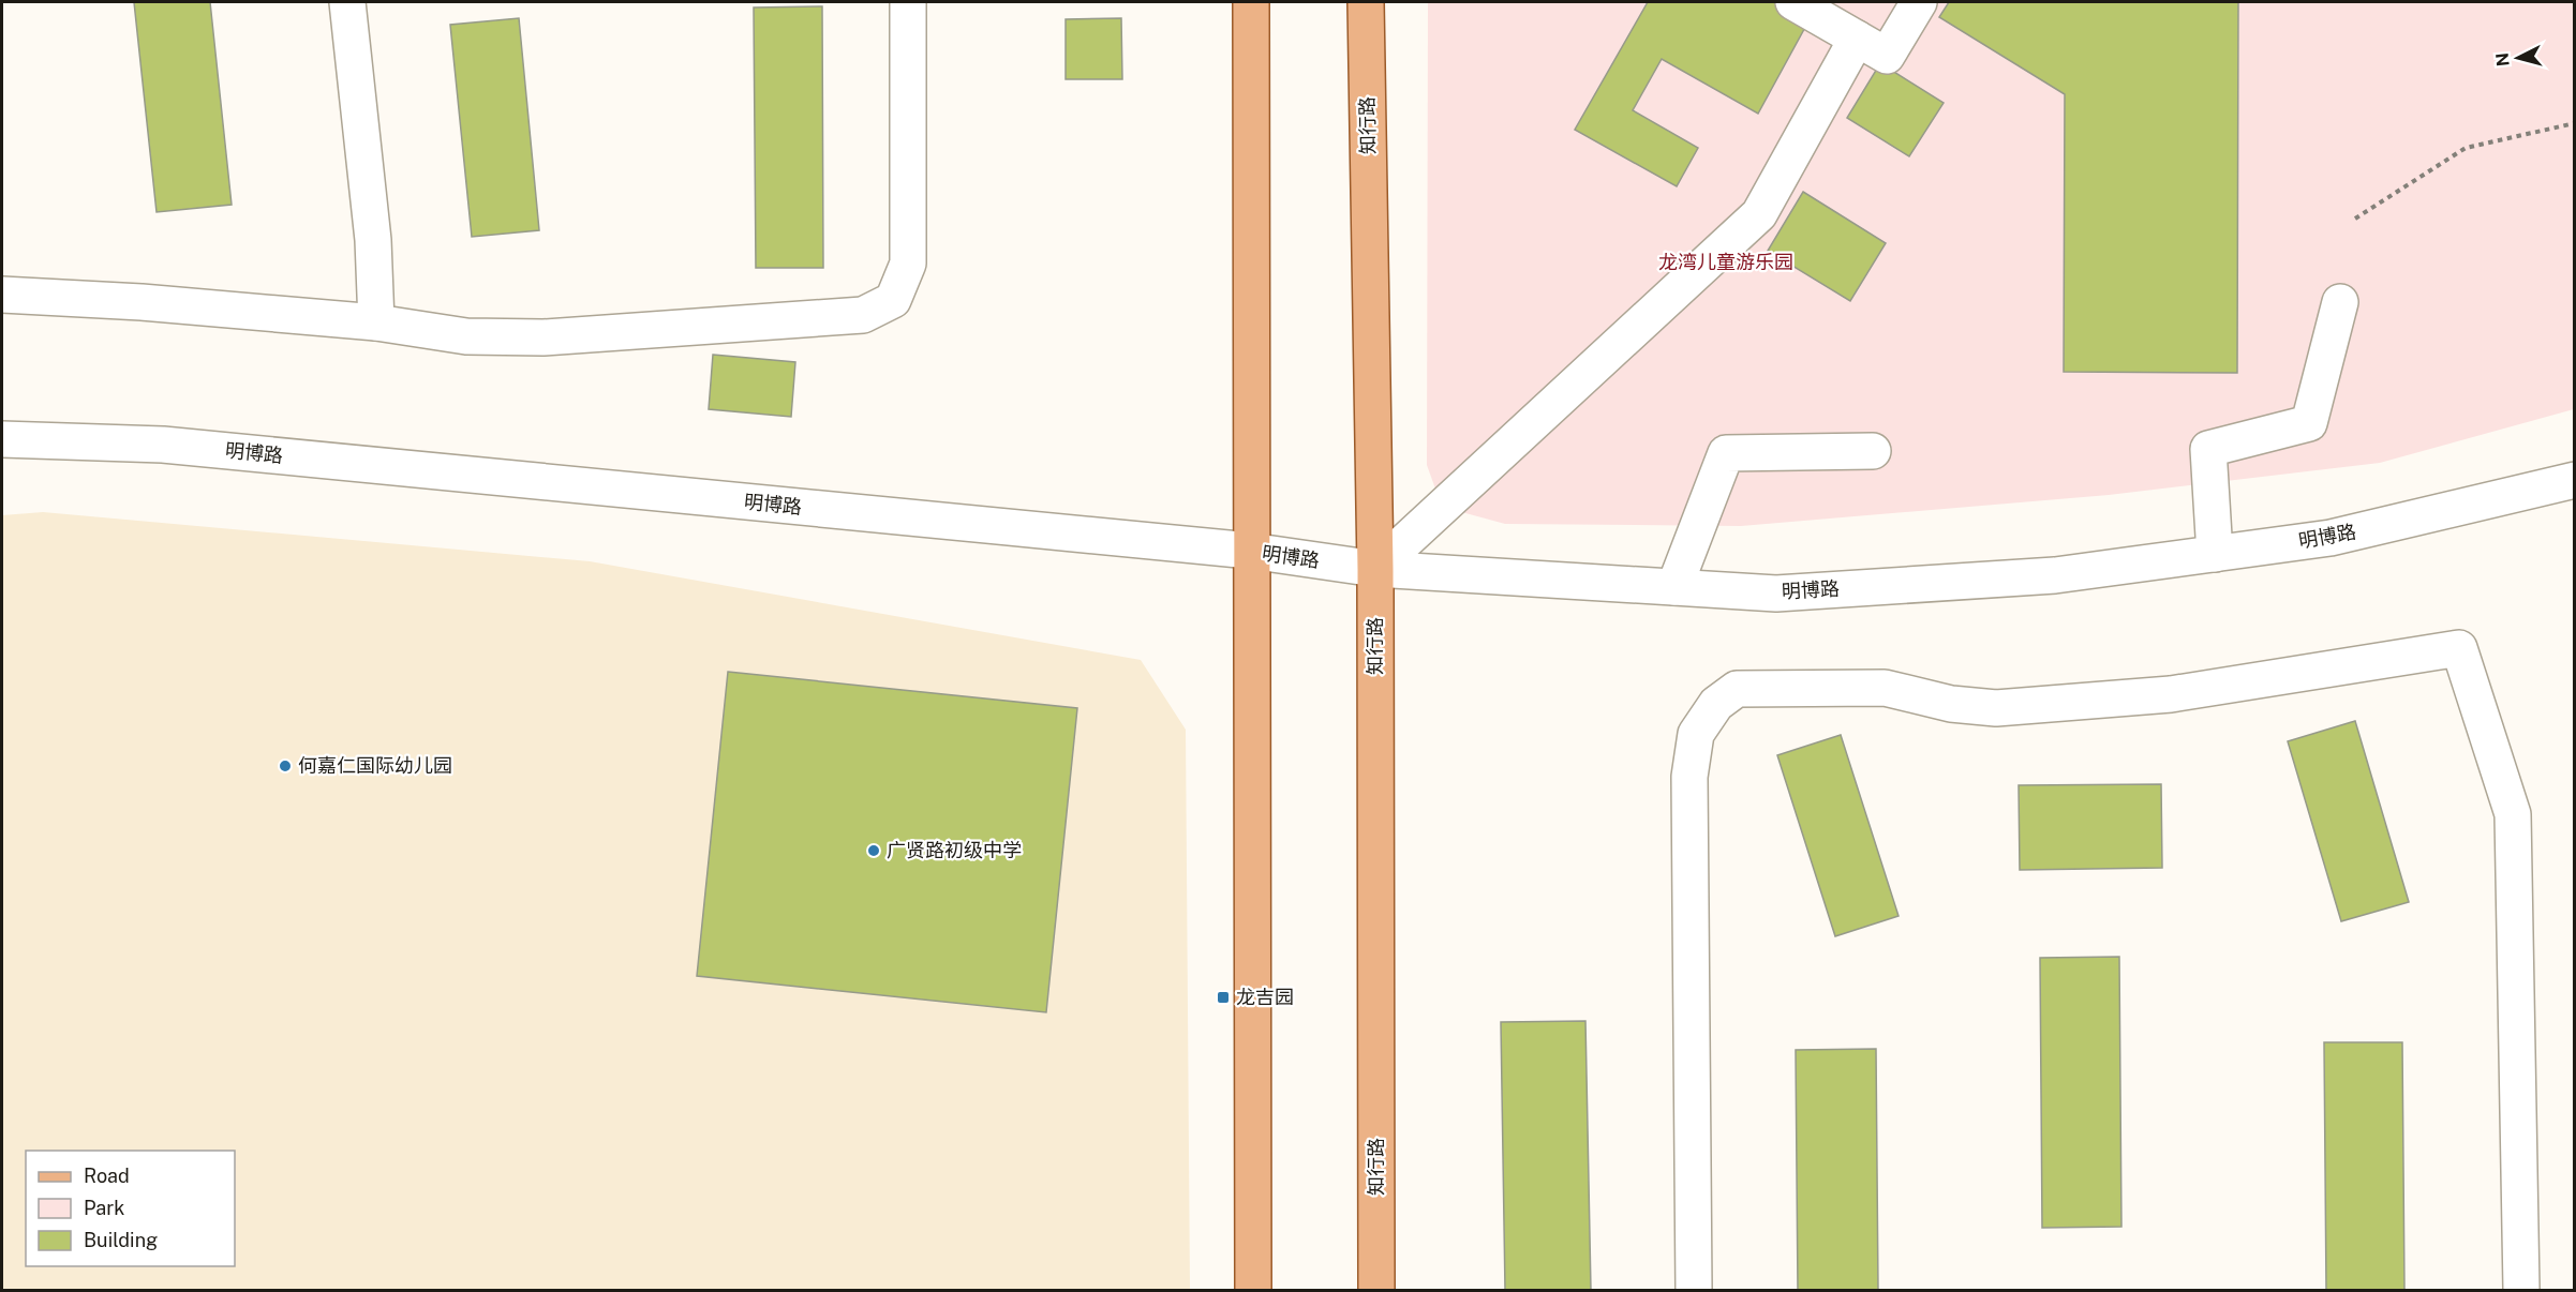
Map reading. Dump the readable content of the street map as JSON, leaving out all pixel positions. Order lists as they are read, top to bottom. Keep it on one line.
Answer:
{"streets":{"main road":["知行路"],"street":["明博路"]},"crossings":[["知行路","明博路"]],"parks":["龙湾儿童游乐园"],"places":{"other":["何嘉仁国际幼儿园","广贤路初级中学"],"transit":["龙吉园"]},"legend":["Road","Park","Building"],"north":"left"}
